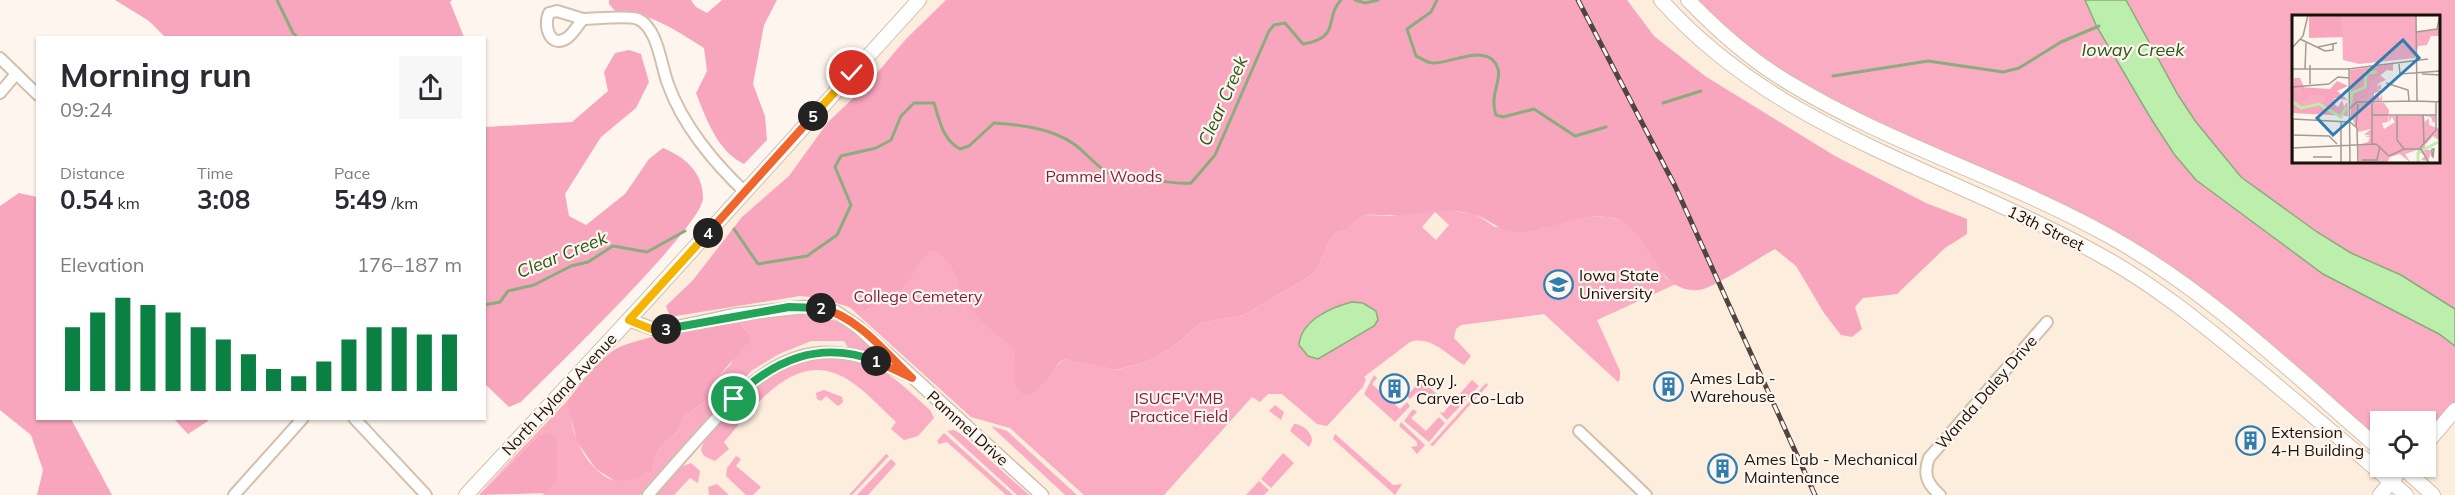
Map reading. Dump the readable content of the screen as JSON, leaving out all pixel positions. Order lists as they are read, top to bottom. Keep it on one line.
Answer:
{"streets":{"main road":["13th Street","North Hyland Avenue"],"street":["Wanda Daley Drive","Pammel Drive"]},"crossings":[["North Hyland Avenue","Pammel Drive"]],"water":["Ioway Creek","Clear Creek"],"parks":["Pammel Woods","College Cemetery","ISUCF'V'MB Practice Field"],"places":{"school or university":["Iowa State University"],"building":["Ames Lab - Warehouse","Roy J. Carver Co-Lab","Extension 4-H Building","Ames Lab - Mechanical Maintenance"]},"page":{"heading":["Morning run","09:24"],"pins":["5","4","2","3","1"],"stats":[["Distance","0.54 km"],["Time","3:08"],["Pace","5:49 /km"]],"chart":["Elevation","176–187 m"]}}
